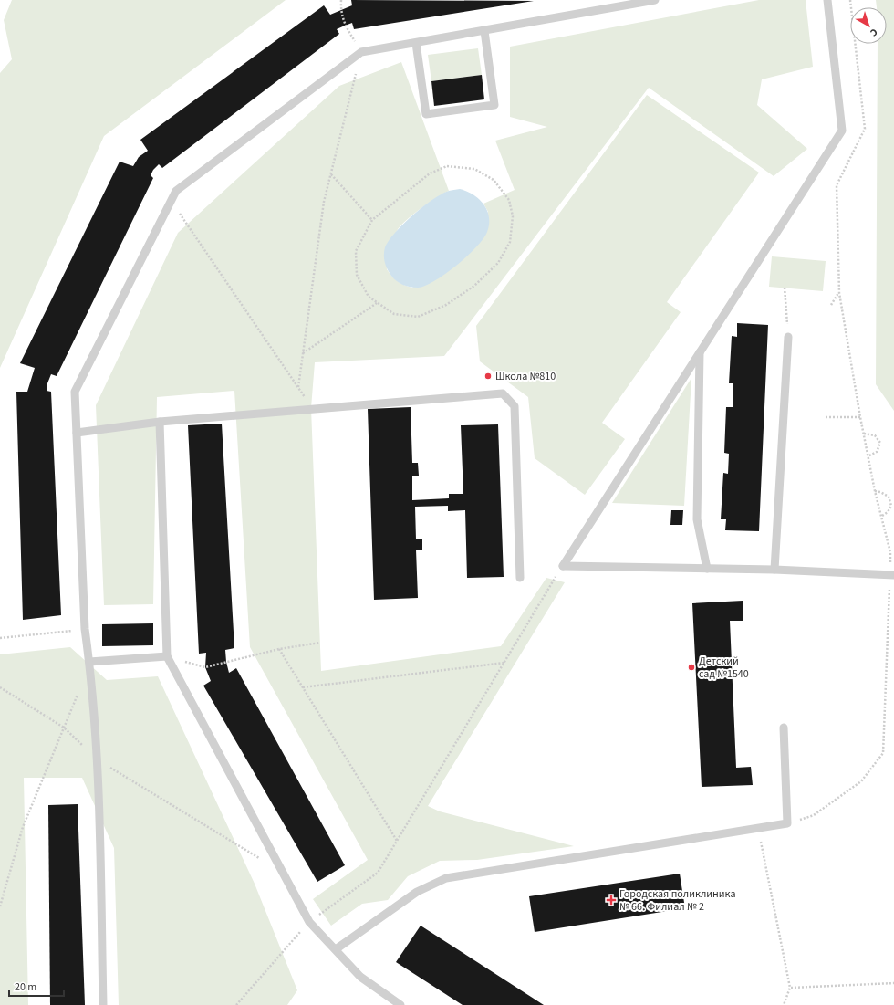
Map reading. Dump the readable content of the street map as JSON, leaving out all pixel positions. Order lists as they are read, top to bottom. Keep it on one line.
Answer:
{"places":{"other":["Школа №810","Детский сад №1540"],"health":["Городская поликлиника № 66. Филиал № 2"]},"scale_bar":"20 m","north":"bottom right"}
